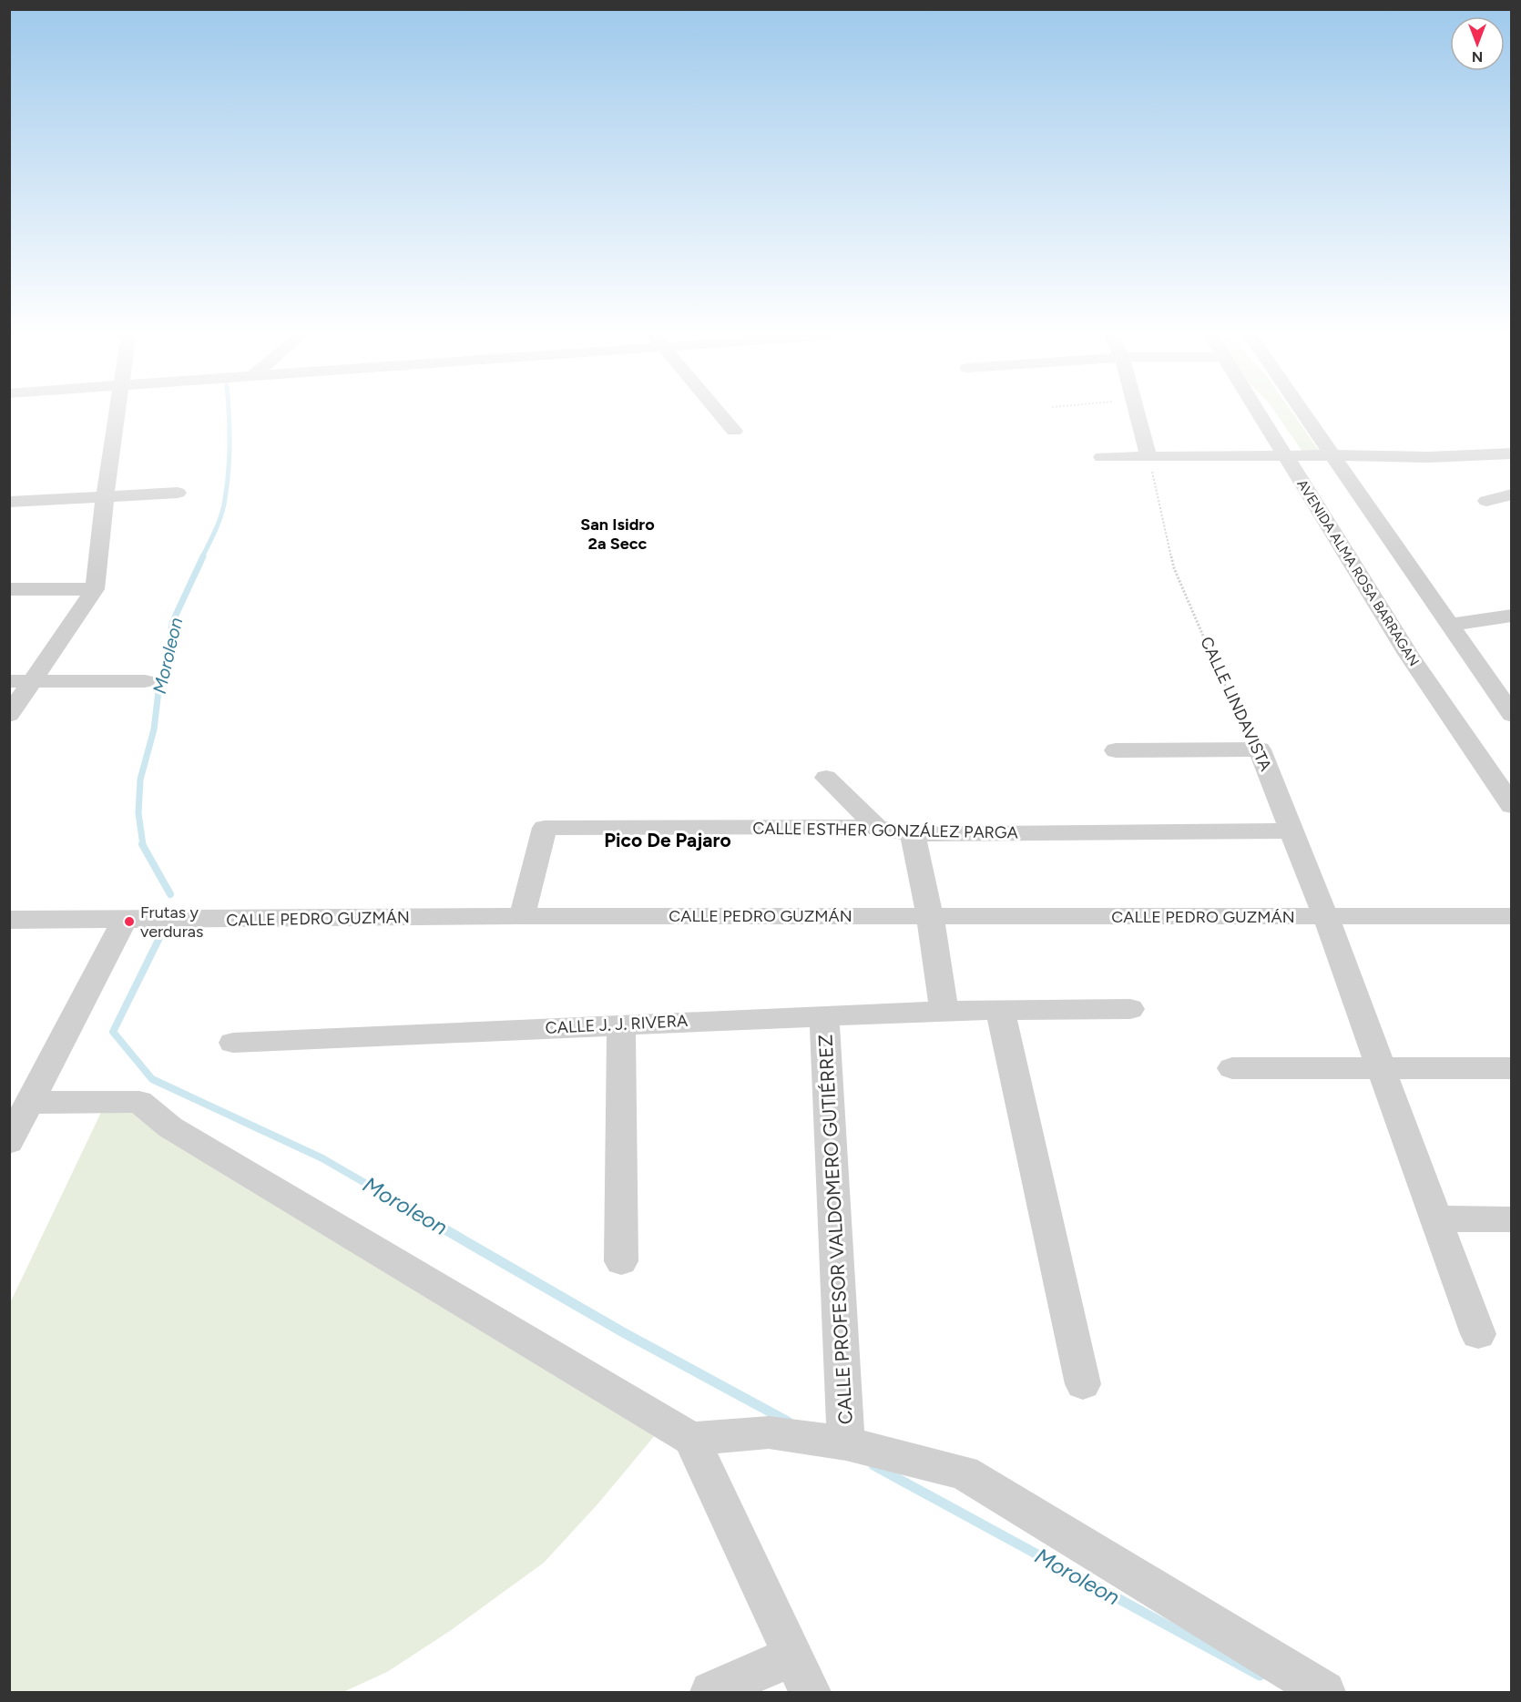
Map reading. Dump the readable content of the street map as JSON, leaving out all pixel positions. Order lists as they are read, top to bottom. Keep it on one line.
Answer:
{"streets":{"street":["AVENIDA ALMA ROSA BARRAGAN","CALLE LINDAVISTA","CALLE ESTHER GONZÁLEZ PARGA","CALLE PEDRO GUZMÁN","CALLE J. J. RIVERA","CALLE PROFESOR VALDOMERO GUTIÉRREZ"]},"crossings":[["CALLE LINDAVISTA","CALLE ESTHER GONZÁLEZ PARGA"],["CALLE LINDAVISTA","CALLE PEDRO GUZMÁN"],["CALLE ESTHER GONZÁLEZ PARGA","CALLE PEDRO GUZMÁN"],["CALLE J. J. RIVERA","CALLE PROFESOR VALDOMERO GUTIÉRREZ"]],"districts":["San Isidro 2a Secc","Pico De Pajaro"],"water":["Moroleon"],"places":["Frutas y verduras"],"north":"bottom"}
